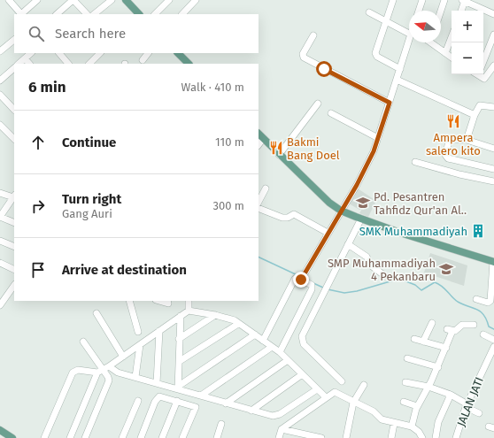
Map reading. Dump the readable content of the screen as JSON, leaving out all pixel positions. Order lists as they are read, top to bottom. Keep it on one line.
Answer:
{"streets":{"street":["JALAN JATI"]},"places":{"restaurant":["Ampera salero kito","Bakmi Bang Doel"],"school or university":["Pd. Pesantren Tahfidz Qur'an Al..","SMP Muhammadiyah 4 Pekanbaru"],"building":["SMK Muhammadiyah"]},"north":"left","page":{"map_buttons":["+","−"],"search":"Search here","heading":["6 min","Walk · 410 m"],"list":[["Continue","110 m"],["Turn right","Gang Auri","300 m"],"Arrive at destination"]}}
